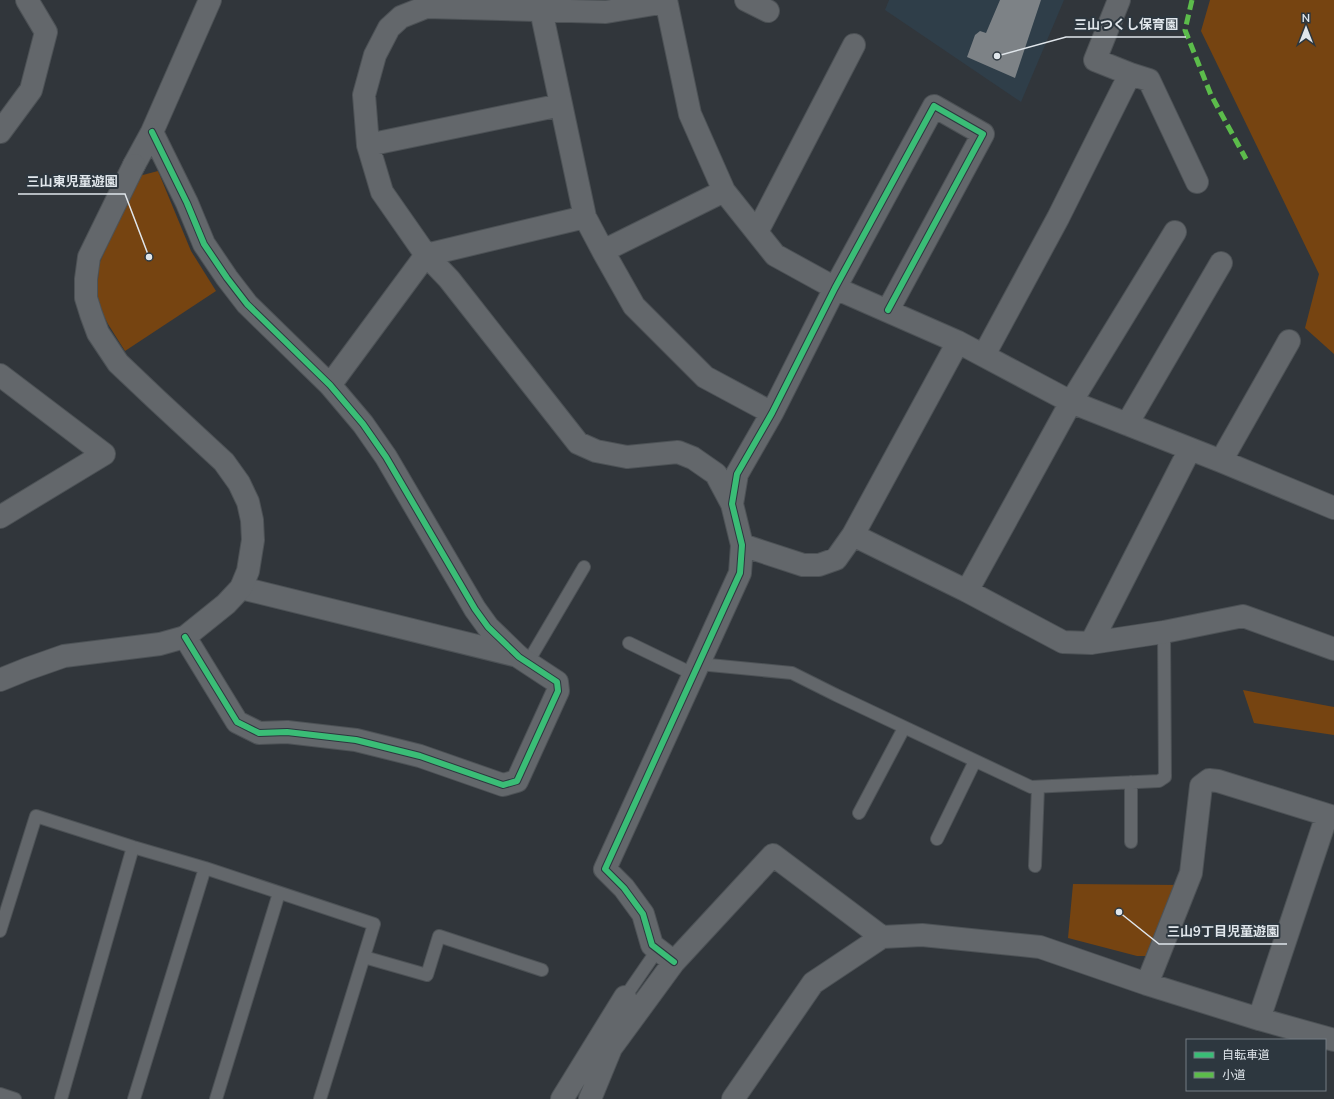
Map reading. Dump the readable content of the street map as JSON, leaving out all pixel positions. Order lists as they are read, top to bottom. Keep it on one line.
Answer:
{"places":["三山つくし保育園","三山東児童遊園","三山9丁目児童遊園"],"legend":["自転車道","小道"],"north":"top"}
